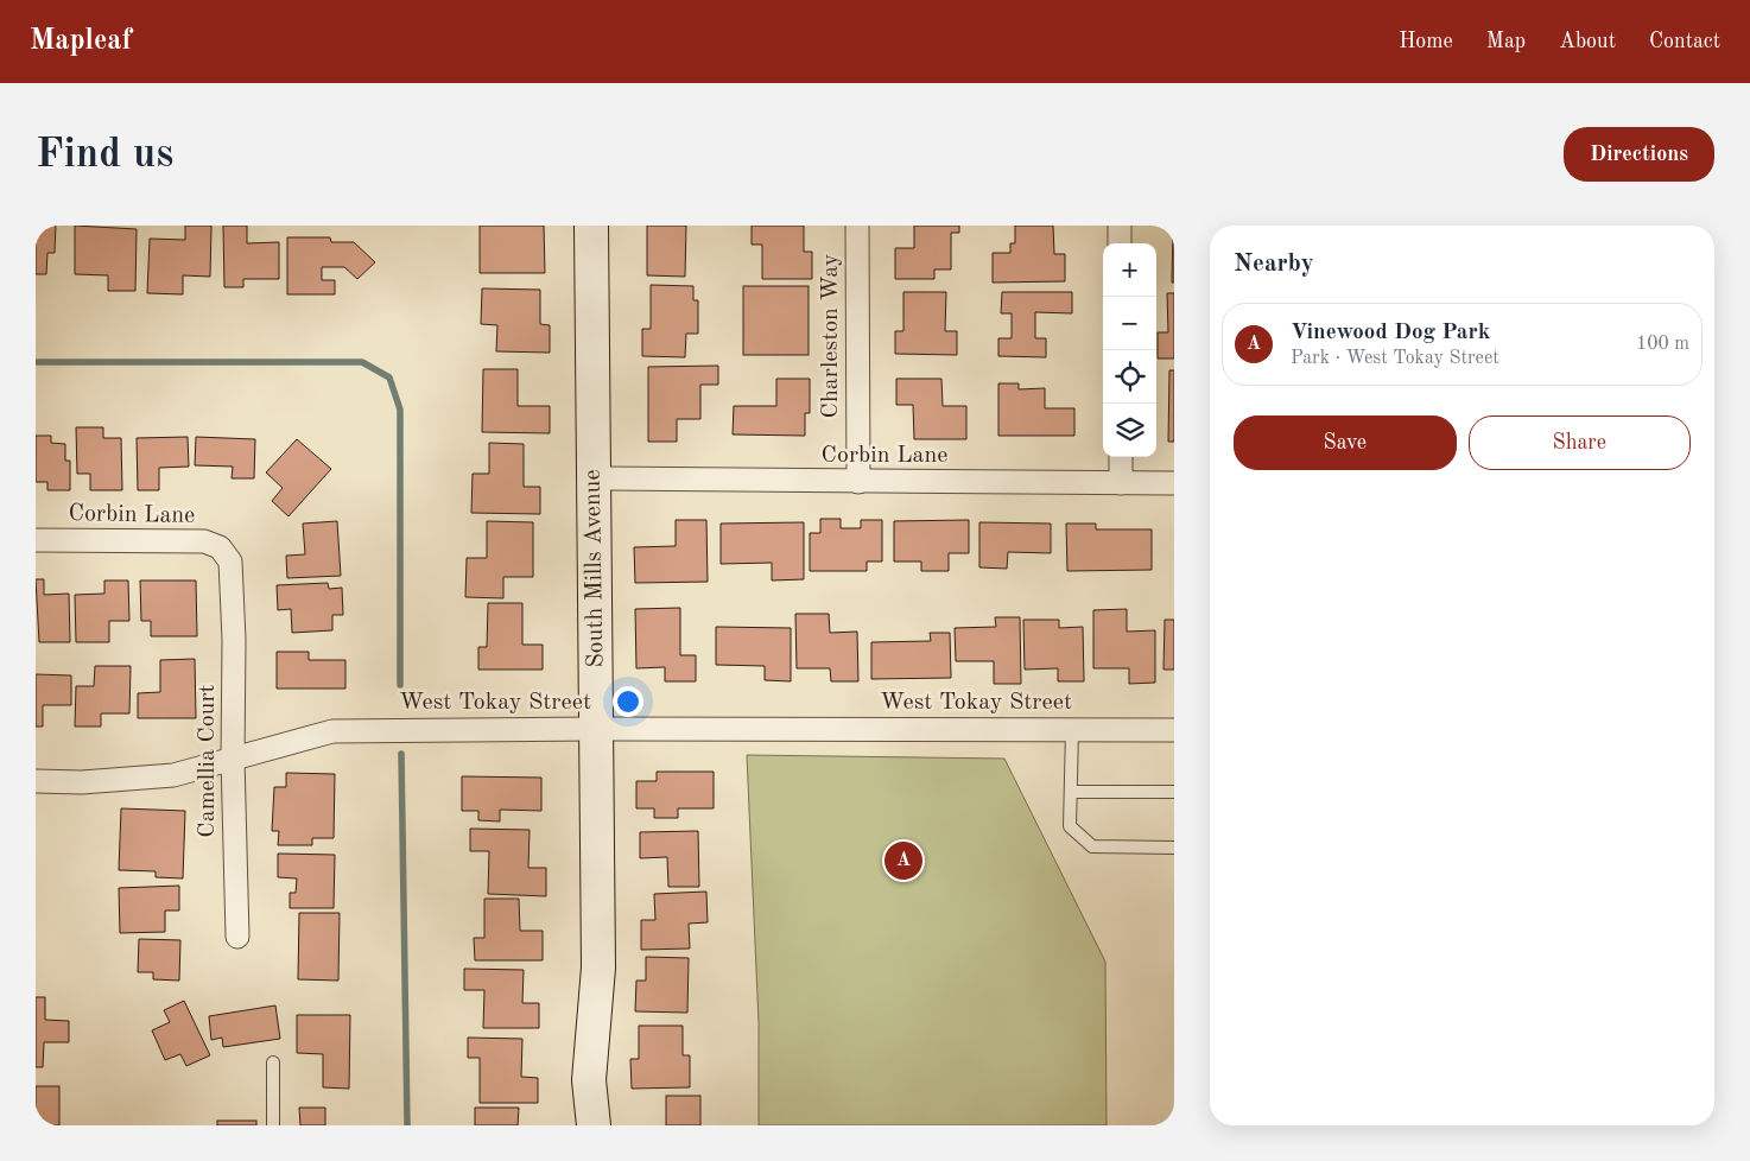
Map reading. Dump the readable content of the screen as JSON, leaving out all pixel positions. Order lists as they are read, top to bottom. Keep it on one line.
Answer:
{"streets":{"street":["Charleston Way","Corbin Lane","South Mills Avenue","West Tokay Street","Camellia Court"]},"crossings":[["Charleston Way","Corbin Lane"],["Corbin Lane","South Mills Avenue"],["Corbin Lane","Camellia Court"],["South Mills Avenue","West Tokay Street"],["West Tokay Street","Camellia Court"]],"page":{"header":"Mapleaf","nav":["Home","Map","About","Contact"],"buttons":["Directions",["Save","Share"]],"title":"Find us","heading":"Nearby","map_buttons":["+","−"],"list":[{"mark":"A","name":"Vinewood Dog Park","note":"Park · West Tokay Street","value":"100 m"}],"pins":"A"}}
